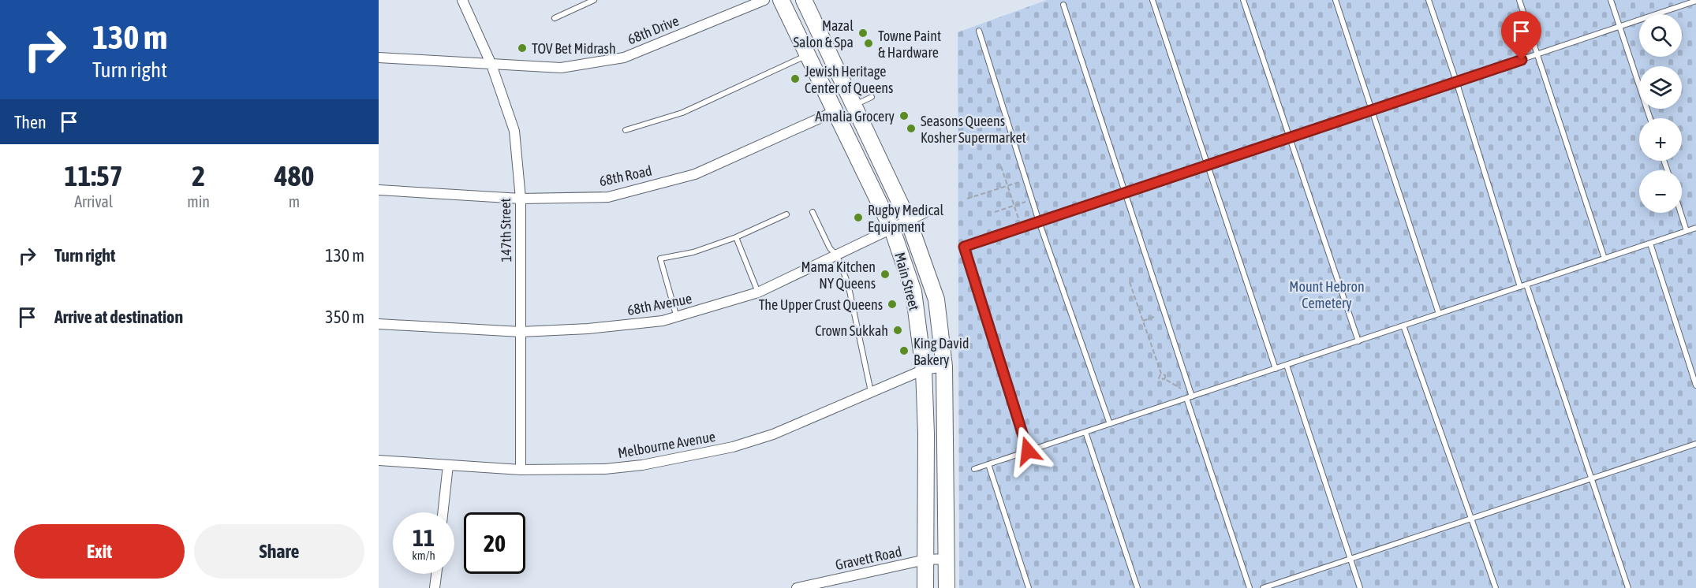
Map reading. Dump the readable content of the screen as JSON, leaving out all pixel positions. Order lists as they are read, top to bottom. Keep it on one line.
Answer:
{"streets":{"main road":["Main Street"],"street":["68th Drive","68th Road","147th Street","68th Avenue","Melbourne Avenue","Gravett Road"]},"crossings":[["68th Drive","147th Street"],["68th Road","147th Street"],["68th Road","Main Street"],["147th Street","68th Avenue"],["147th Street","Melbourne Avenue"],["Main Street","68th Avenue"],["Main Street","Melbourne Avenue"],["Main Street","Gravett Road"]],"parks":["Mount Hebron Cemetery"],"places":["Mazal Salon & Spa","Towne Paint & Hardware","TOV Bet Midrash","Jewish Heritage Center of Queens","Amalia Grocery","Seasons Queens Kosher Supermarket","Rugby Medical Equipment","Mama Kitchen NY Queens","The Upper Crust Queens","Crown Sukkah","King David Bakery"],"page":{"turn":["130 m","Turn right"],"map_buttons":["+","−"],"then":"Then","eta":["11:57","Arrival","2","min","480","m"],"list":[{"name":"Turn right","value":"130 m"},{"name":"Arrive at destination","value":"350 m"}],"speed":"11 km/h","limit":"20","buttons":["Exit","Share"]}}
